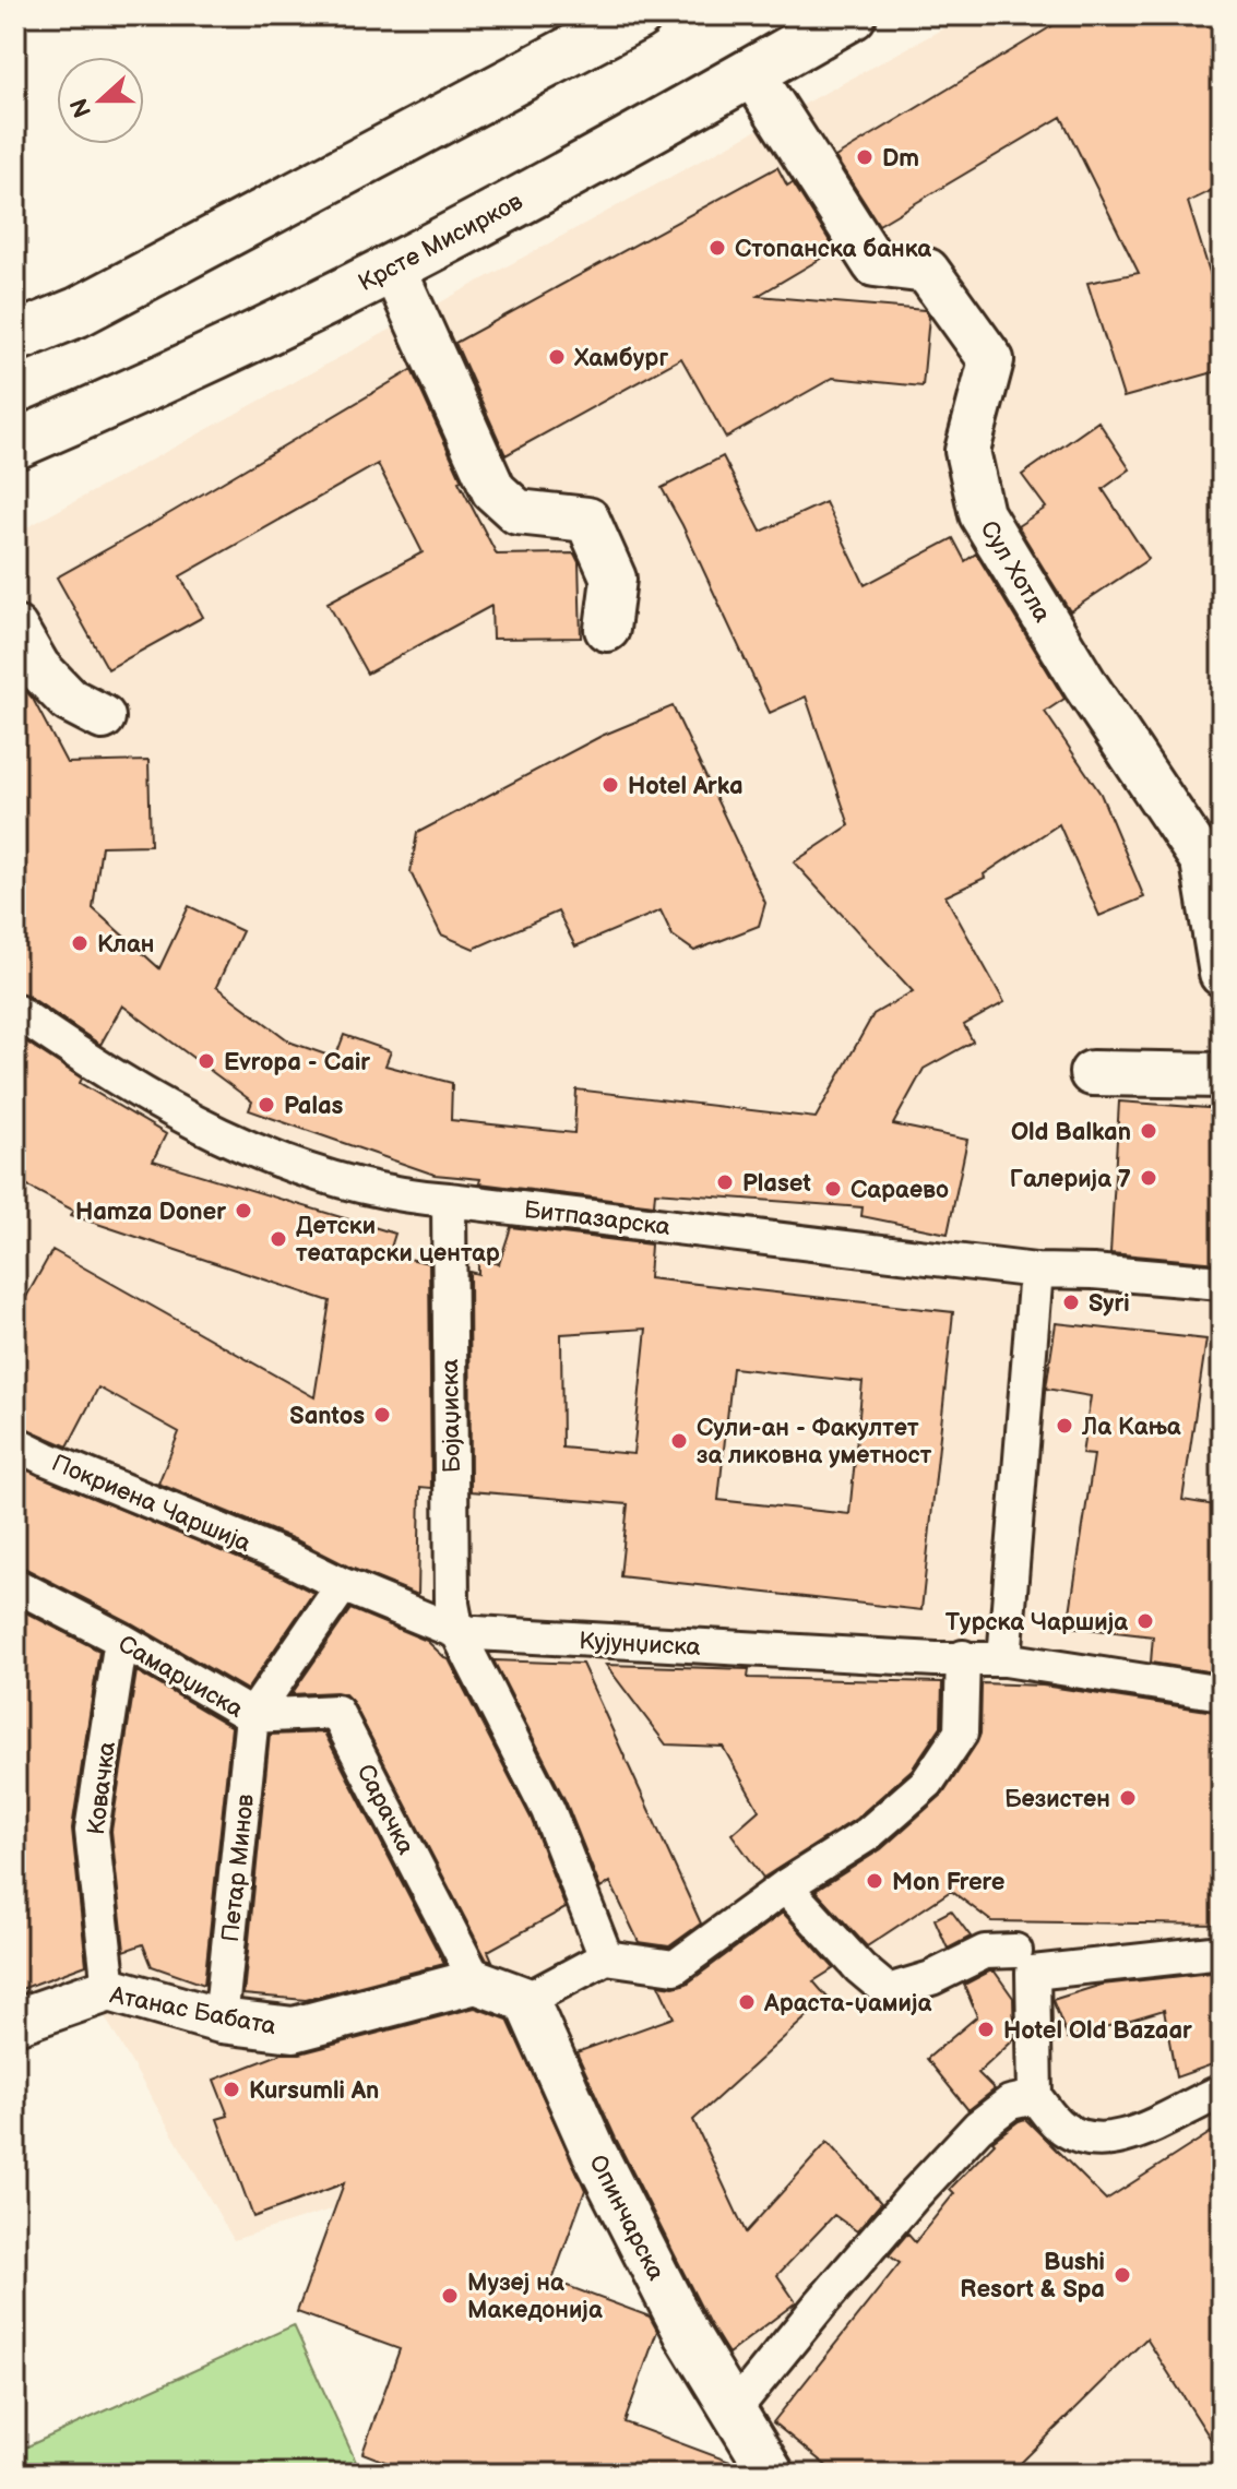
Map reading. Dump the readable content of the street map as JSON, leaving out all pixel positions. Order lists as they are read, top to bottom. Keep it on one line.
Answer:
{"streets":{"street":["Крсте Мисирков","Сул Хотла","Битпазарска","Бојаџиска","Покриена Чаршија","Кујунџиска","Самарџиска","Ковачка","Сарачка","Петар Минов","Атанас Бабата","Опинчарска"]},"crossings":[["Крсте Мисирков","Сул Хотла"],["Битпазарска","Бојаџиска"],["Бојаџиска","Кујунџиска"],["Покриена Чаршија","Кујунџиска"],["Кујунџиска","Самарџиска"],["Самарџиска","Ковачка"],["Самарџиска","Сарачка"],["Самарџиска","Петар Минов"],["Ковачка","Атанас Бабата"],["Сарачка","Петар Минов"],["Сарачка","Атанас Бабата"],["Петар Минов","Атанас Бабата"]],"places":["Dm","Стопанска банка","Хамбург","Hotel Arka","Клан","Evropa - Cair","Palas","Old Balkan","Галерија 7","Plaset","Сараево","Hamza Doner","Детски театарски центар","Syri","Santos","Ла Кања","Сули-ан - Факултет за ликовна уметност","Турска Чаршија","Безистен","Mon Frere","Араста-џамија","Hotel Old Bazaar","Kursumli An","Bushi Resort & Spa","Музеј на Македонија"],"north":"left"}
